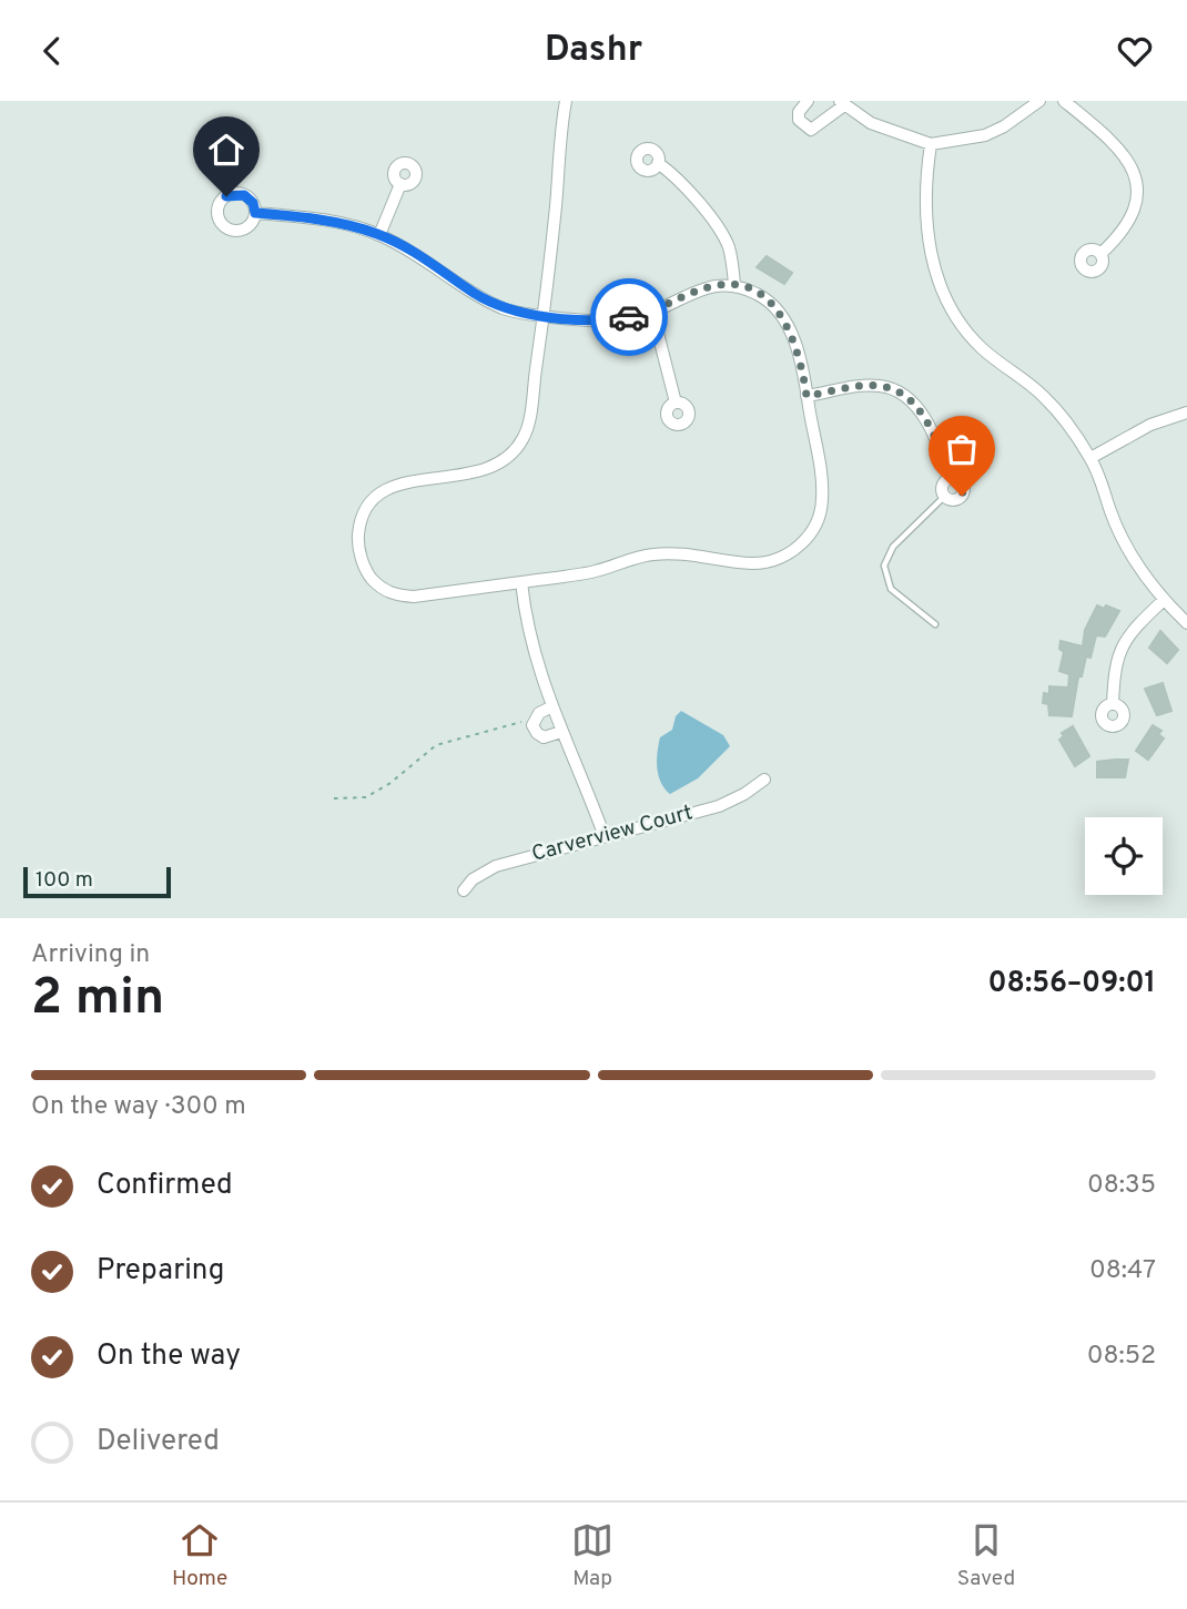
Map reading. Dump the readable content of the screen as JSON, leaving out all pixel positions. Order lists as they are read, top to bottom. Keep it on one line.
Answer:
{"streets":{"street":["Carverview Court"]},"scale_bar":"100 m","page":{"header":"Dashr","scale":"100 m","heading":["2 min","Arriving in","08:56–09:01"],"bar":"On the way · 300 m","list":[["Confirmed","08:35"],["Preparing","08:47"],["On the way","08:52"],"Delivered"],"tabs":["Home","Map","Saved"]}}
